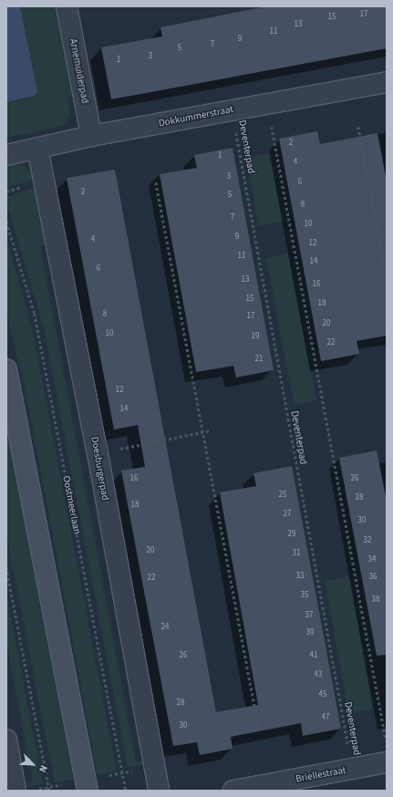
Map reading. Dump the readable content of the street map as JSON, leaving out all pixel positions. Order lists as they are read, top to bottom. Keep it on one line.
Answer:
{"streets":{"street":["Arnemuiderpad","Dokkummerstraat","Doesburgerpad","Briellestraat"],"path":["Deventerpad","Oostmeerlaan"]},"crossings":[["Arnemuiderpad","Dokkummerstraat"],["Dokkummerstraat","Deventerpad"],["Dokkummerstraat","Doesburgerpad"],["Deventerpad","Briellestraat"]],"house_numbers":["17","15","13","11","9","7","5","3","1","2","1","4","3","6","2","5","8","7","10","9","4","12","11","14","6","13","16","15","18","8","17","20","10","19","22","21","12","14","16","26","25","28","18","27","30","29","32","20","31","34","33","36","22","35","38","37","24","39","26","41","43","45","28","47","30"],"north":"bottom right"}
